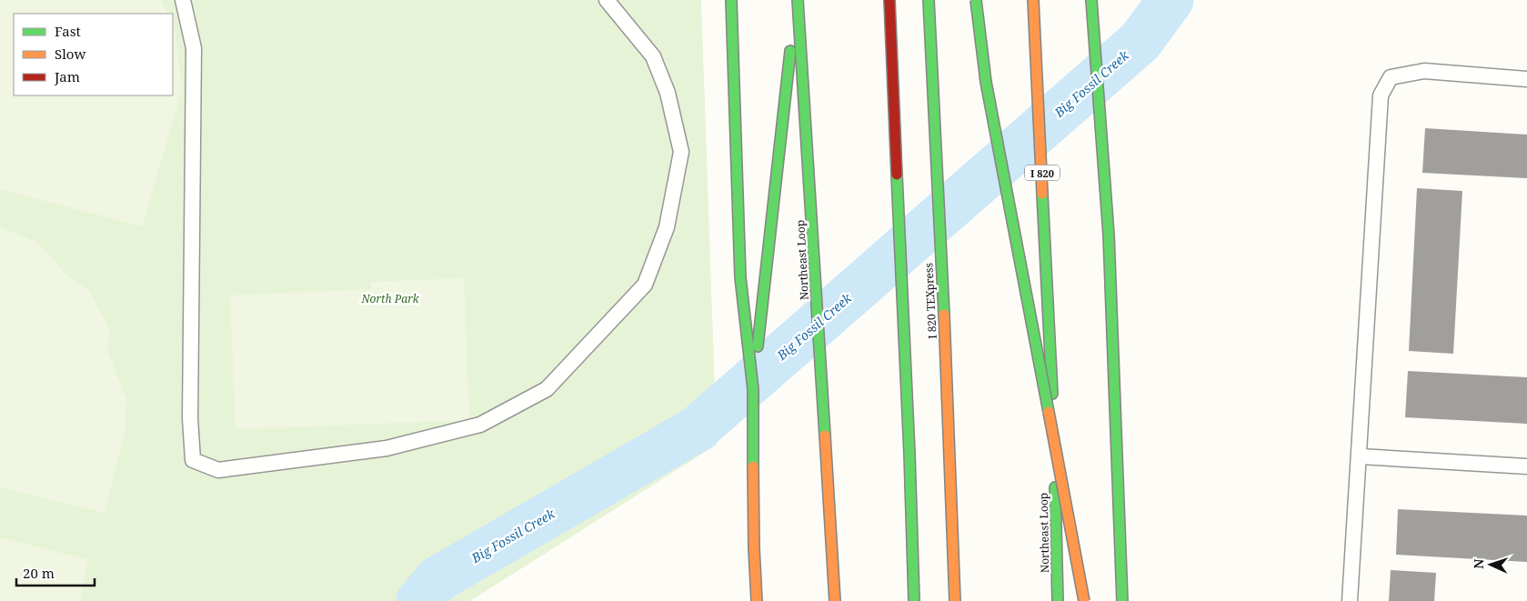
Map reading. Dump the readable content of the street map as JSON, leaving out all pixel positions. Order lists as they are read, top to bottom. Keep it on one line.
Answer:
{"streets":{"highway":["I 820","Northeast Loop","I 820 TEXpress"]},"water":["Big Fossil Creek"],"parks":["North Park"],"legend":["Fast","Slow","Jam"],"scale_bar":"20 m","north":"left"}
